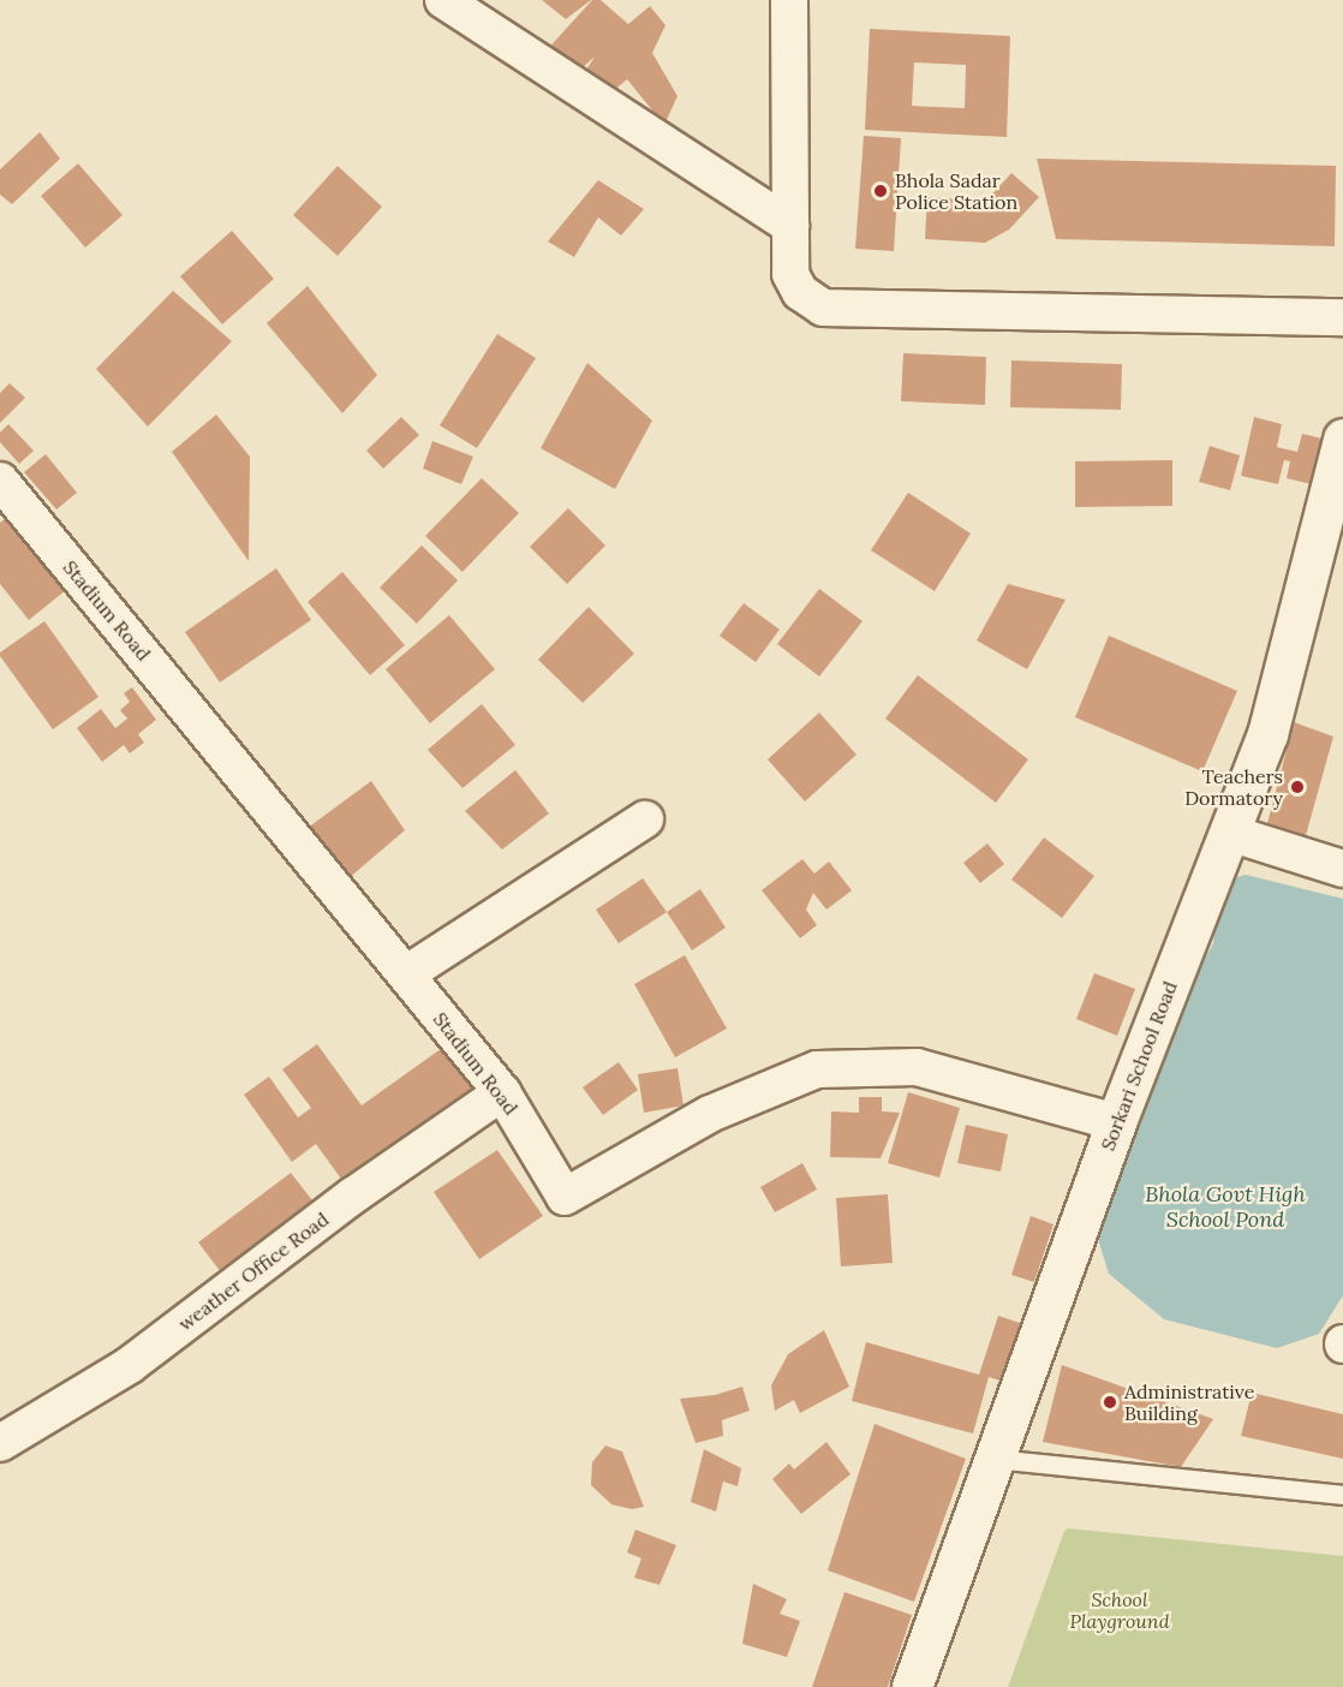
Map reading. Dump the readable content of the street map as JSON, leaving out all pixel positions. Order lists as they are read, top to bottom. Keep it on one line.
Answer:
{"streets":{"street":["Stadium Road","Sorkari School Road","weather Office Road"]},"crossings":[["Stadium Road","Sorkari School Road"],["Stadium Road","weather Office Road"]],"water":["Bhola Govt High School Pond"],"parks":["School Playground"],"places":["Bhola Sadar Police Station","Teachers Dormatory","Administrative Building"]}
